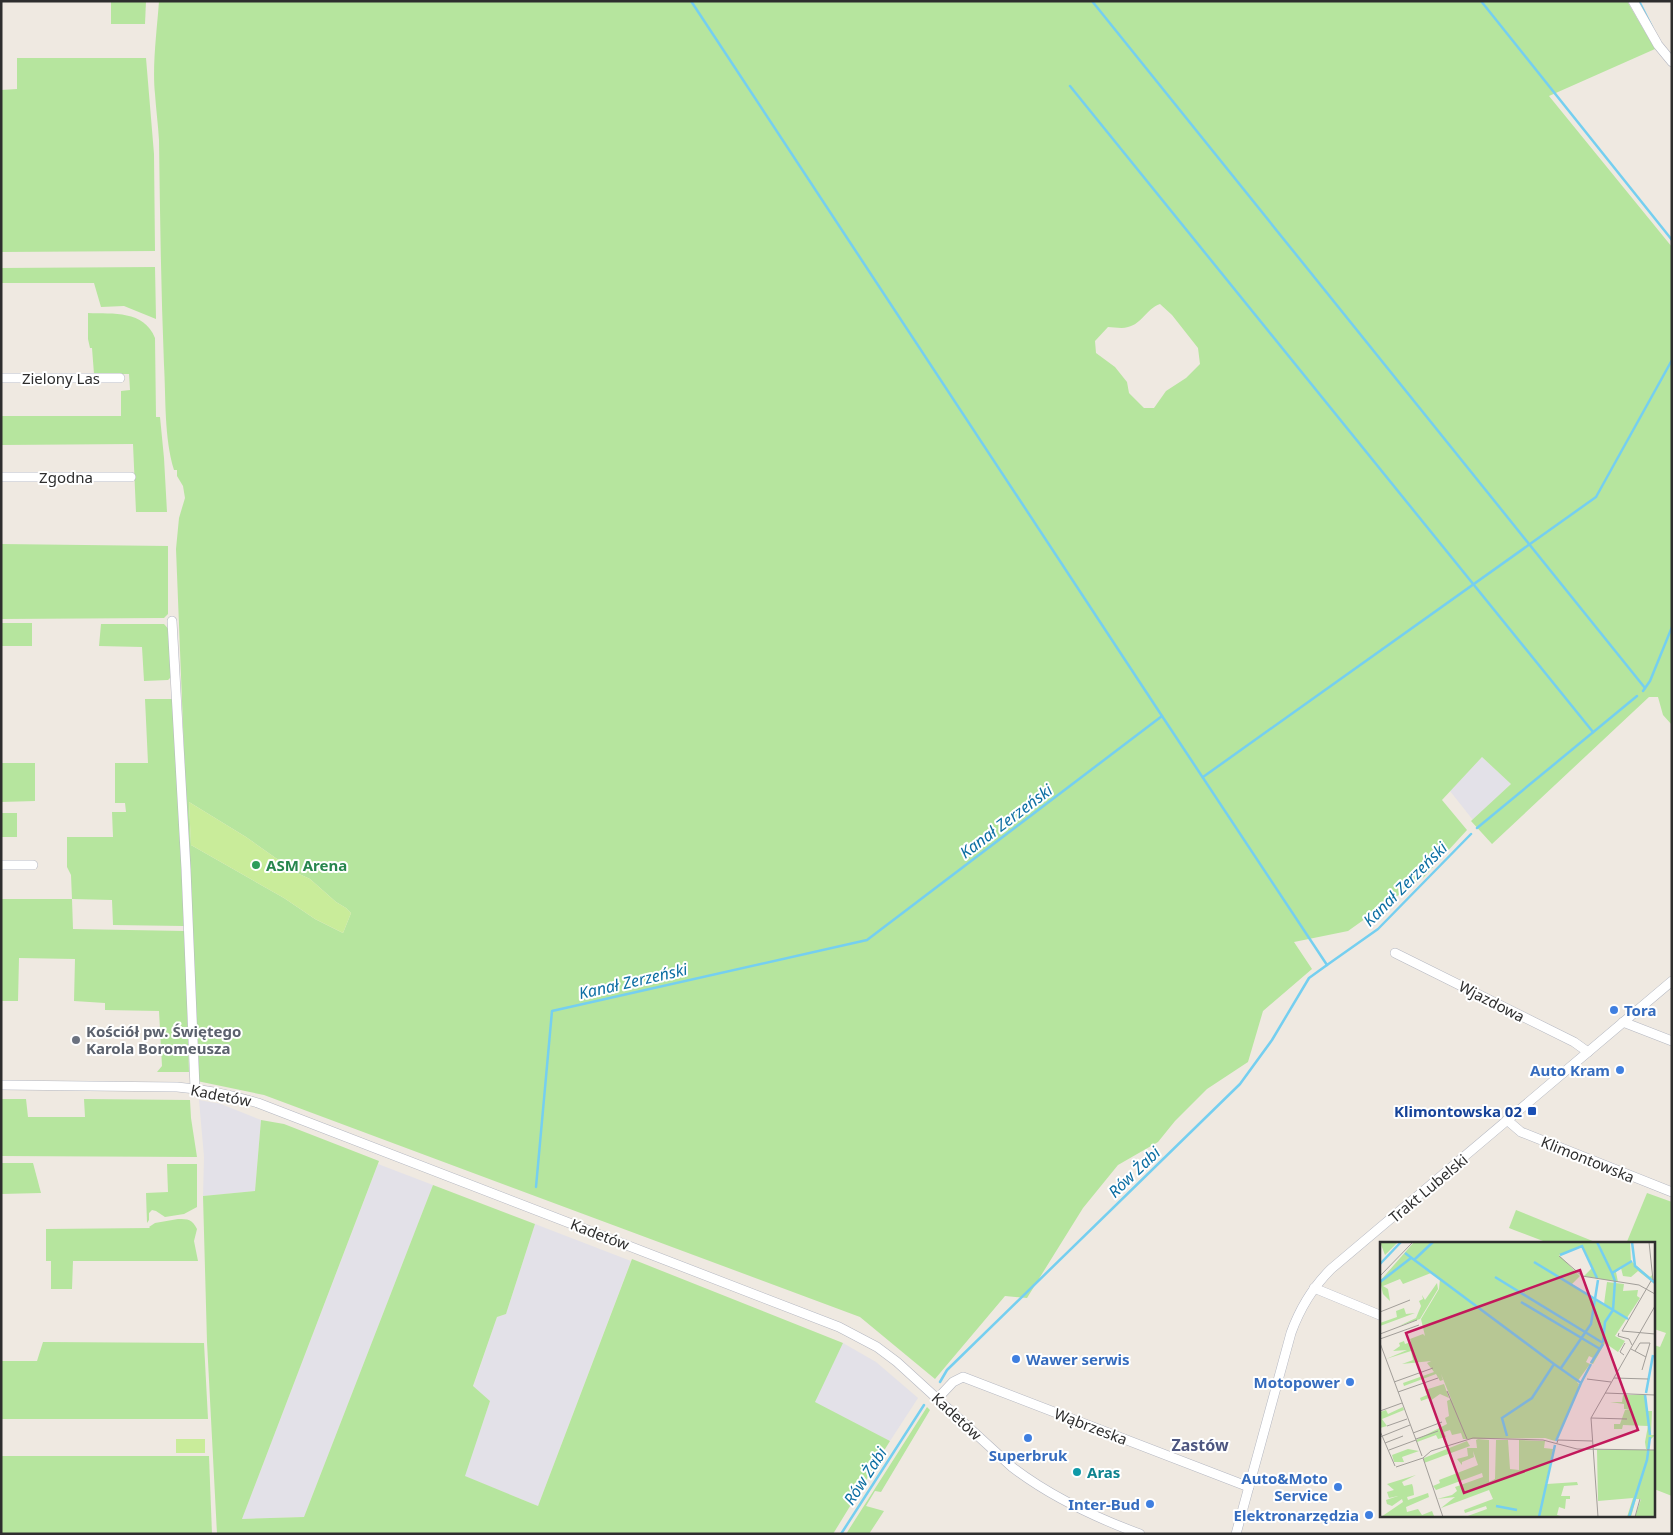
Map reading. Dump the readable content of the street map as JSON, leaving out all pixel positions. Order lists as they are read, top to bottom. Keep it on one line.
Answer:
{"streets":{"street":["Zielony Las","Zgodna","Wjazdowa","Kadetów","Klimontowska","Trakt Lubelski","Wąbrzeska"]},"crossings":[["Wjazdowa","Trakt Lubelski"],["Kadetów","Wąbrzeska"],["Klimontowska","Trakt Lubelski"],["Trakt Lubelski","Wąbrzeska"]],"districts":["Zastów"],"water":["Kanał Zerzeński","Rów Żabi"],"places":{"other":["ASM Arena","Tora","Kościół pw. Świętego Karola Boromeusza","Auto Kram","Wawer serwis","Motopower","Superbruk","Aras","Auto&Moto Service","Inter-Bud","Elektronarzędzia"],"transit":["Klimontowska 02"]}}
